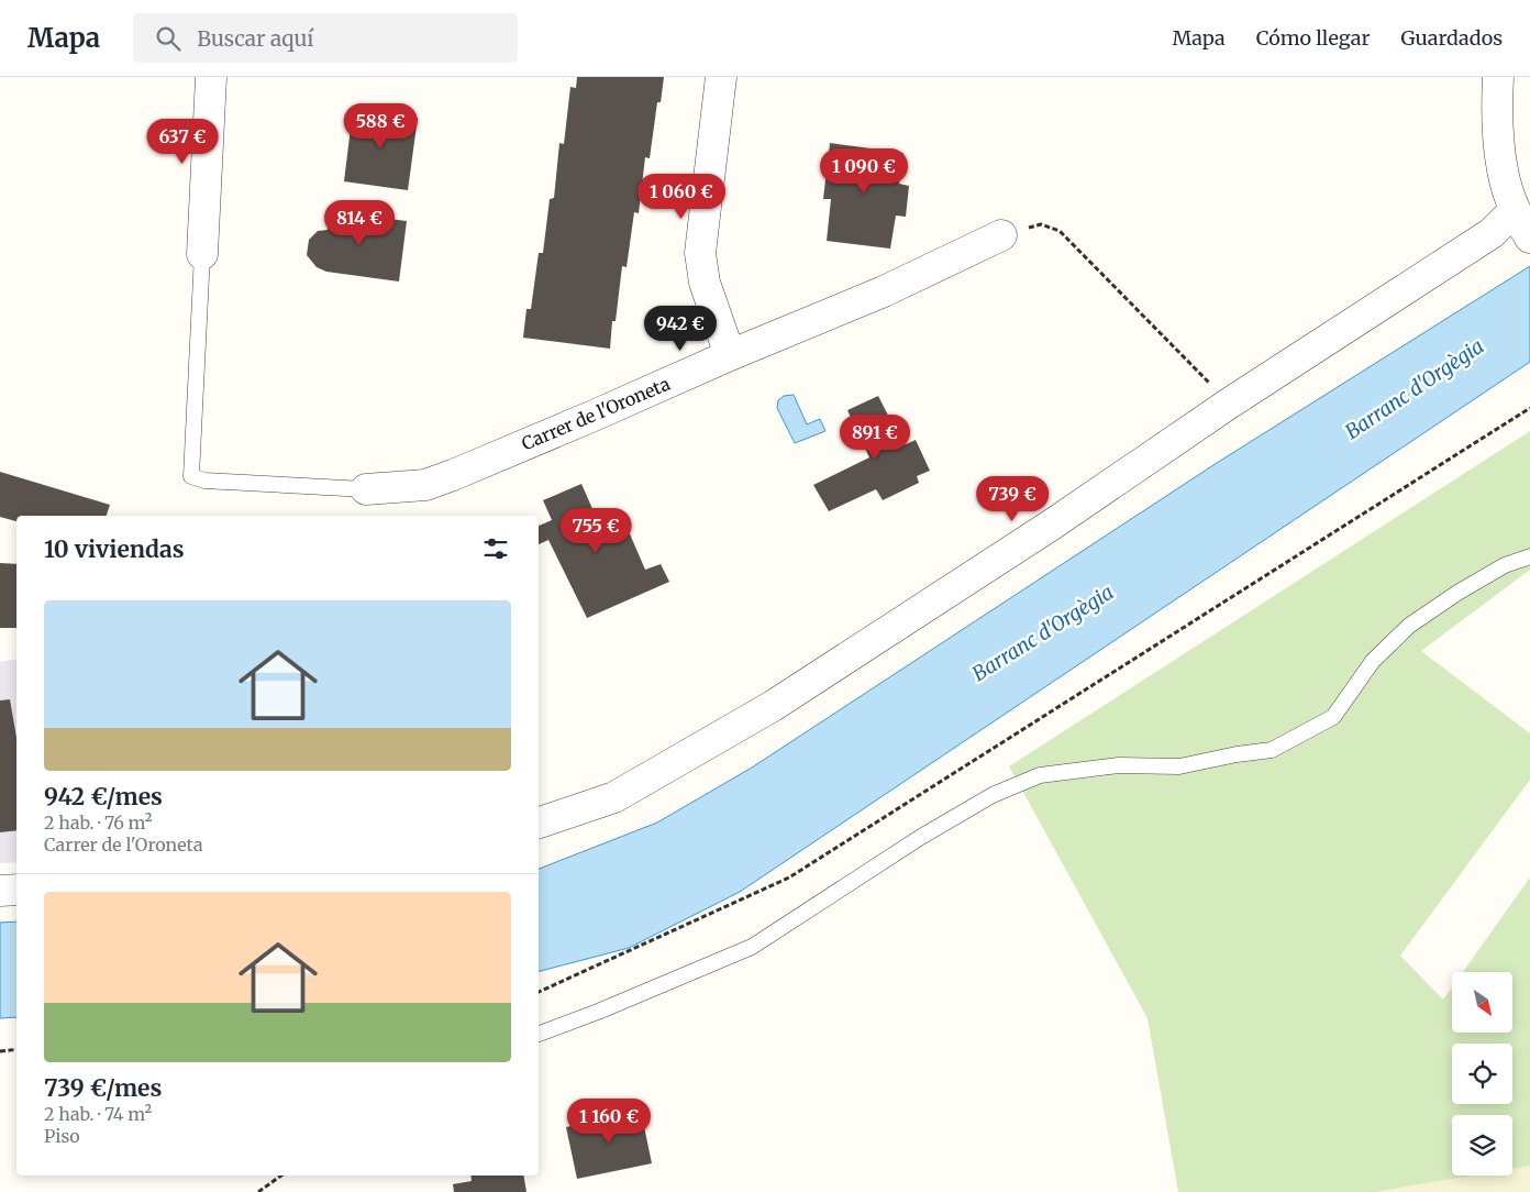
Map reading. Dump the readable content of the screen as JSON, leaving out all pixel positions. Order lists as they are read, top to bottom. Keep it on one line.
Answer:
{"streets":{"street":["Carrer de l'Oroneta"]},"water":["Barranc d'Orgègia"],"north":"bottom right","page":{"header":"Mapa","search":"Buscar aquí","nav":["Mapa","Cómo llegar","Guardados"],"price":["588 €","637 €","1 090 €","1 060 €","814 €","942 €","891 €","739 €","755 €","1 160 €"],"heading":"10 viviendas","list":[{"name":"942 €/mes","note":"2 hab. · 76 m² · Carrer de l'Oroneta"},{"name":"739 €/mes","note":"2 hab. · 74 m² · Piso"}]}}
